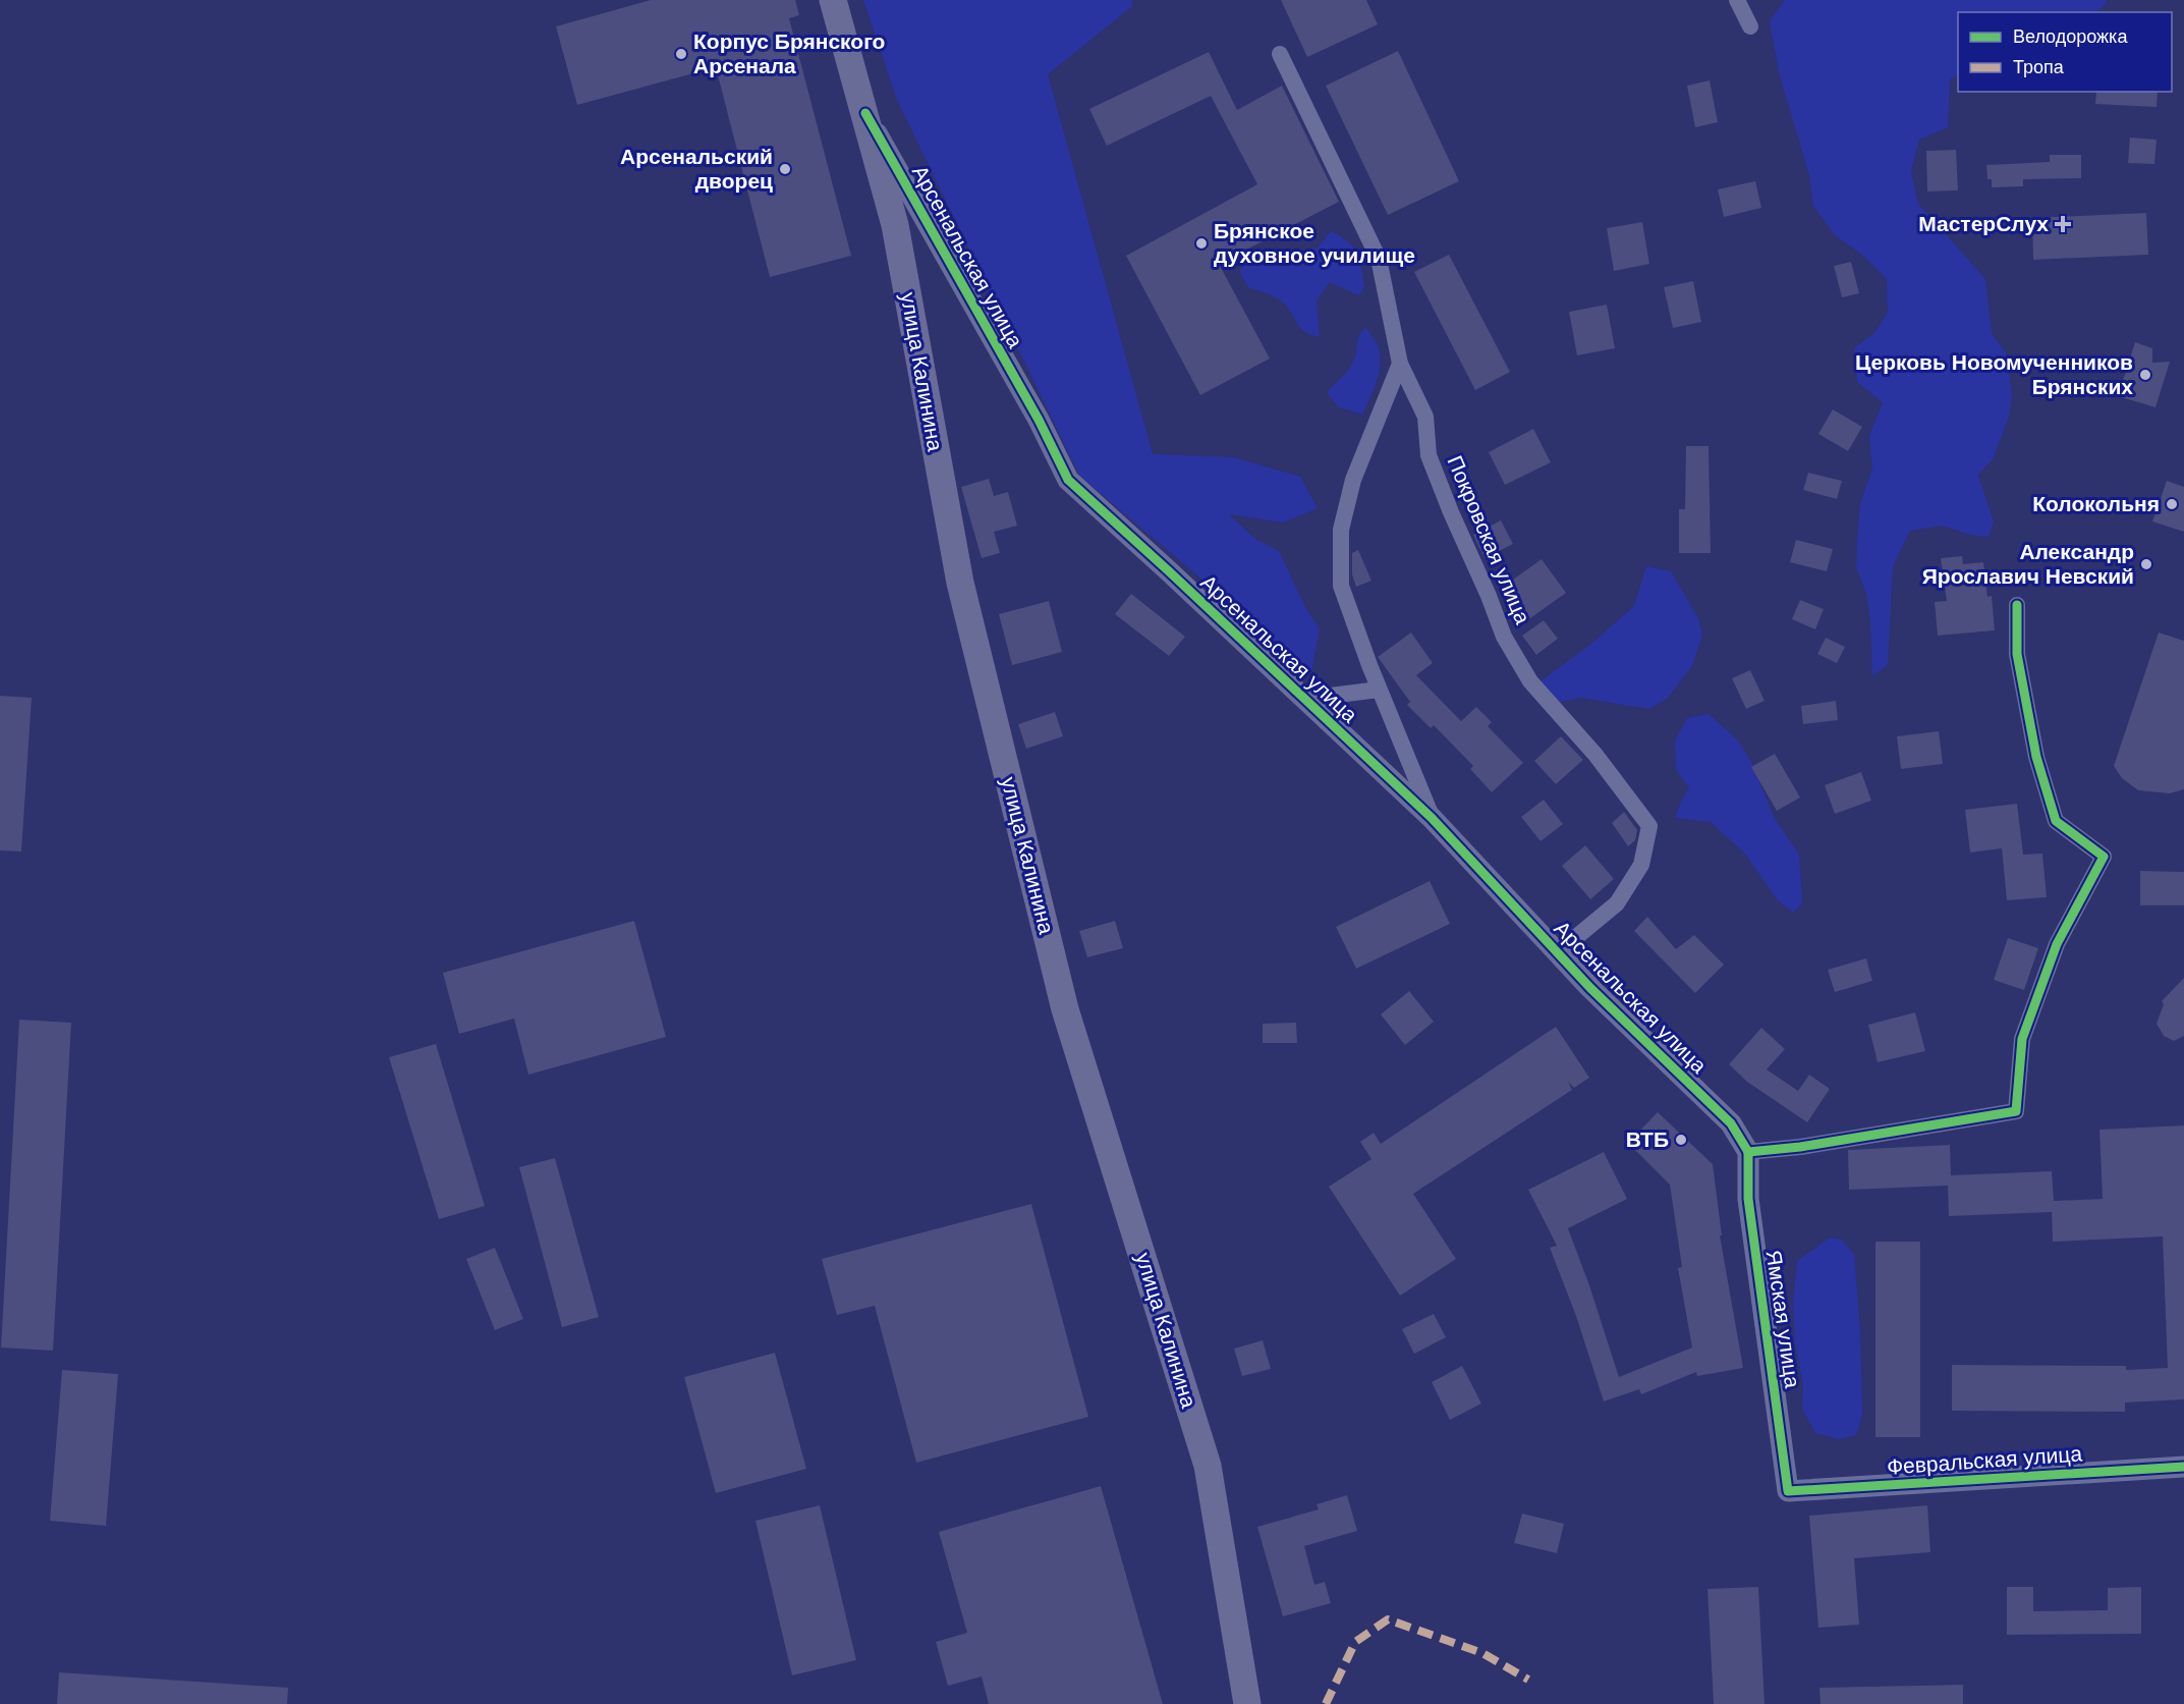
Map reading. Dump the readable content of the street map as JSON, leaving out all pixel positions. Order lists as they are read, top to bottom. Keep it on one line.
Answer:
{"streets":{"main road":["улица Калинина"],"street":["Арсенальская улица","Покровская улица","Ямская улица","Февральская улица"]},"crossings":[["Арсенальская улица","улица Калинина"],["Арсенальская улица","Покровская улица"],["Арсенальская улица","Ямская улица"],["Ямская улица","Февральская улица"]],"places":{"other":["Корпус Брянского Арсенала","Арсенальский дворец","Брянское духовное училище","Церковь Новомученников Брянских","Колокольня","Александр Ярославич Невский","ВТБ"],"health":["МастерСлух"]},"legend":["Велодорожка","Тропа"]}
